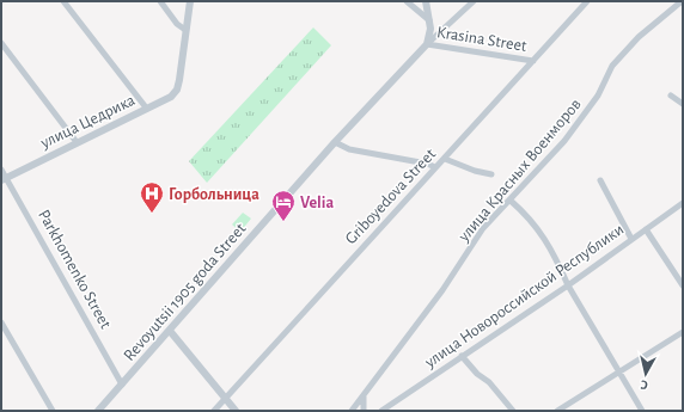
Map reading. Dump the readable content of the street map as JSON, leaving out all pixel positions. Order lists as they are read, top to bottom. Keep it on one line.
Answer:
{"streets":{"street":["Krasina Street","улица Цедрика","улица Красных Военморов","Griboyedova Street","Parkhomenko Street","Revoyutsii 1905 goda Street","улица Новороссийской Республики"]},"crossings":[["Krasina Street","Griboyedova Street"],["Krasina Street","Revoyutsii 1905 goda Street"],["улица Цедрика","Parkhomenko Street"],["Parkhomenko Street","Revoyutsii 1905 goda Street"]],"places":{"hospital":["Горбольница"],"hotel":["Velia"]},"north":"bottom"}
